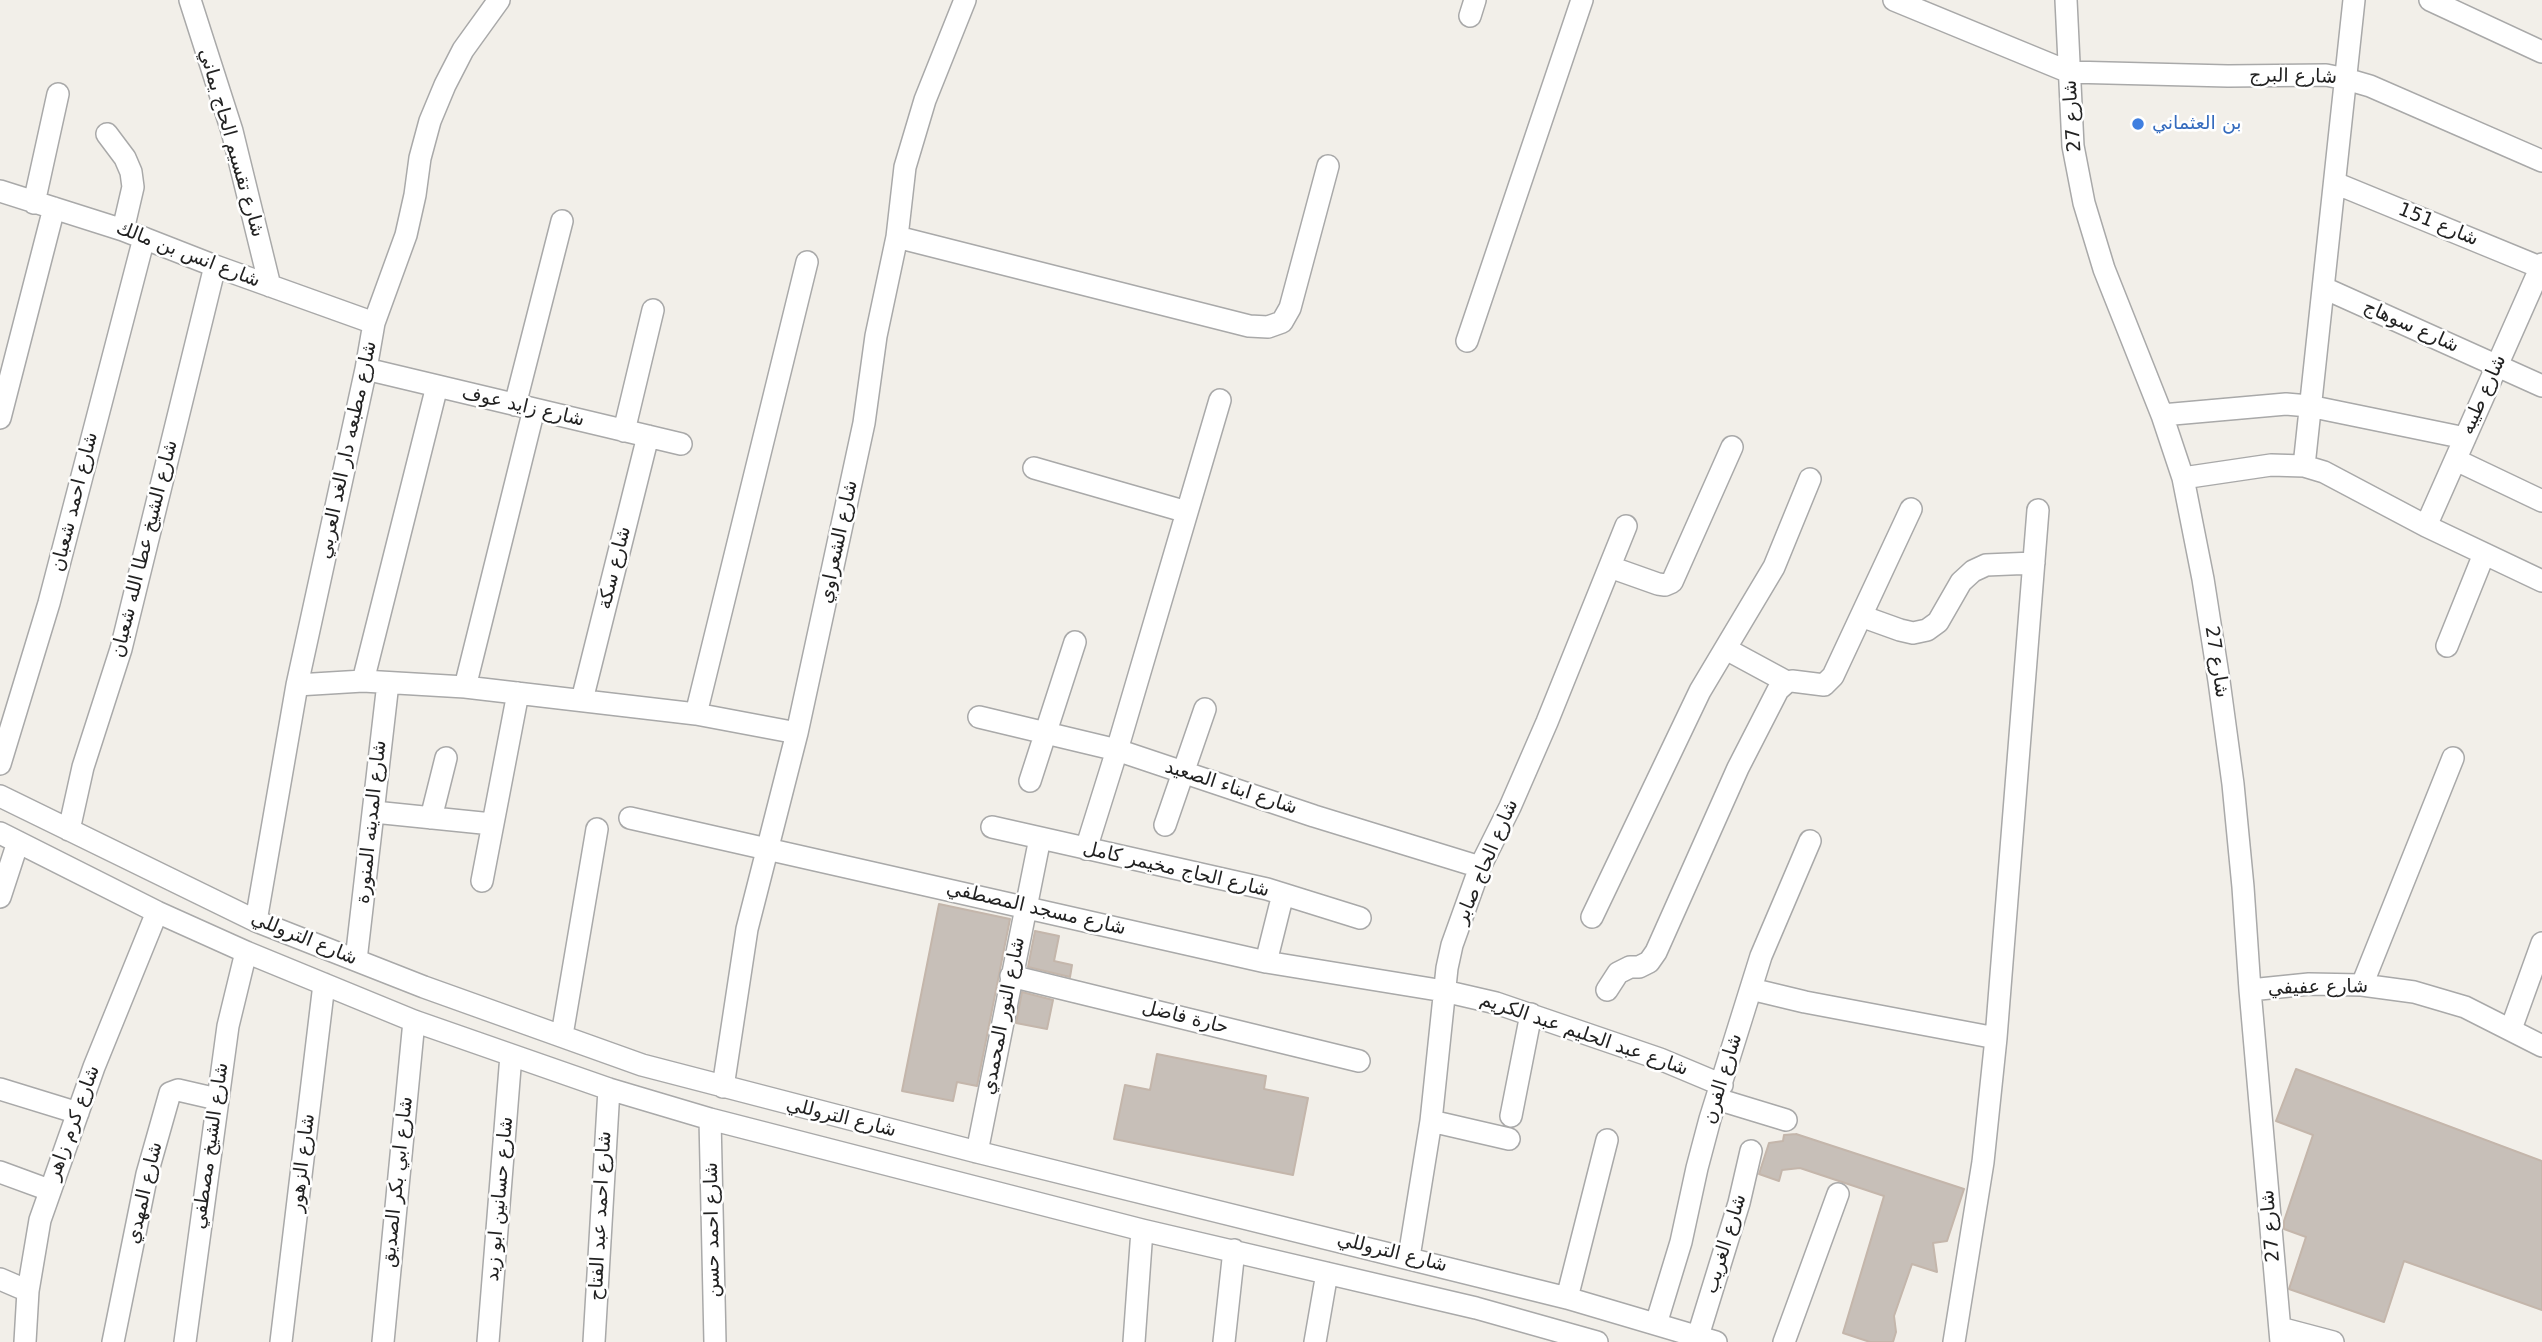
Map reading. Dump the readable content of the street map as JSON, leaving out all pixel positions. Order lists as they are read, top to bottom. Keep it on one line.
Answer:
{"streets":{"street":["شارع البرج","شارع 27","شارع تقسيم الحاج يماني","شارع 151","شارع انس بن مالك","شارع سوهاج","شارع طيبه","شارع زايد عوف","شارع مطبعه دار الغد العربي","شارع احمد شعبان","شارع الشعراوي","شارع الشيخ عطا الله شعبان","شارع سكة","شارع ابناء الصعيد","شارع المدينه المنورة","شارع الحاج صابر","شارع الحاج مخيمر كامل","شارع مسجد المصطفي","شارع التروللي","شارع عفيفي","شارع النور المحمدي","حارة فاضل","شارع عبد الحليم عبد الكريم","شارع الفرن","شارع كرم زاهر","شارع الشيخ مصطفي","شارع الزهور","شارع ابي بكر الصديق","شارع المهدي","شارع حسانين ابو زيد","شارع احمد عبد الفتاح","شارع احمد حسن","شارع الغريب"]},"crossings":[["شارع البرج","شارع 27"],["شارع 27","شارع عفيفي"],["شارع تقسيم الحاج يماني","شارع انس بن مالك"],["شارع 151","شارع طيبه"],["شارع انس بن مالك","شارع مطبعه دار الغد العربي"],["شارع انس بن مالك","شارع احمد شعبان"],["شارع انس بن مالك","شارع الشيخ عطا الله شعبان"],["شارع سوهاج","شارع طيبه"],["شارع زايد عوف","شارع مطبعه دار الغد العربي"],["شارع زايد عوف","شارع سكة"],["شارع مطبعه دار الغد العربي","شارع التروللي"],["شارع الشعراوي","شارع مسجد المصطفي"],["شارع الشعراوي","شارع التروللي"],["شارع الشيخ عطا الله شعبان","شارع التروللي"],["شارع ابناء الصعيد","شارع الحاج صابر"],["شارع المدينه المنورة","شارع التروللي"],["شارع الحاج صابر","شارع مسجد المصطفي"],["شارع الحاج صابر","شارع التروللي"],["شارع الحاج صابر","شارع عبد الحليم عبد الكريم"],["شارع الحاج مخيمر كامل","شارع النور المحمدي"],["شارع مسجد المصطفي","شارع النور المحمدي"],["شارع مسجد المصطفي","شارع عبد الحليم عبد الكريم"],["شارع التروللي","شارع النور المحمدي"],["شارع التروللي","شارع الفرن"],["شارع التروللي","شارع كرم زاهر"],["شارع التروللي","شارع الشيخ مصطفي"],["شارع التروللي","شارع الزهور"],["شارع التروللي","شارع ابي بكر الصديق"],["شارع التروللي","شارع حسانين ابو زيد"],["شارع التروللي","شارع احمد عبد الفتاح"],["شارع التروللي","شارع احمد حسن"],["شارع التروللي","شارع الغريب"],["شارع النور المحمدي","حارة فاضل"],["شارع عبد الحليم عبد الكريم","شارع الفرن"],["شارع الشيخ مصطفي","شارع المهدي"]],"places":["بن العثماني"]}
